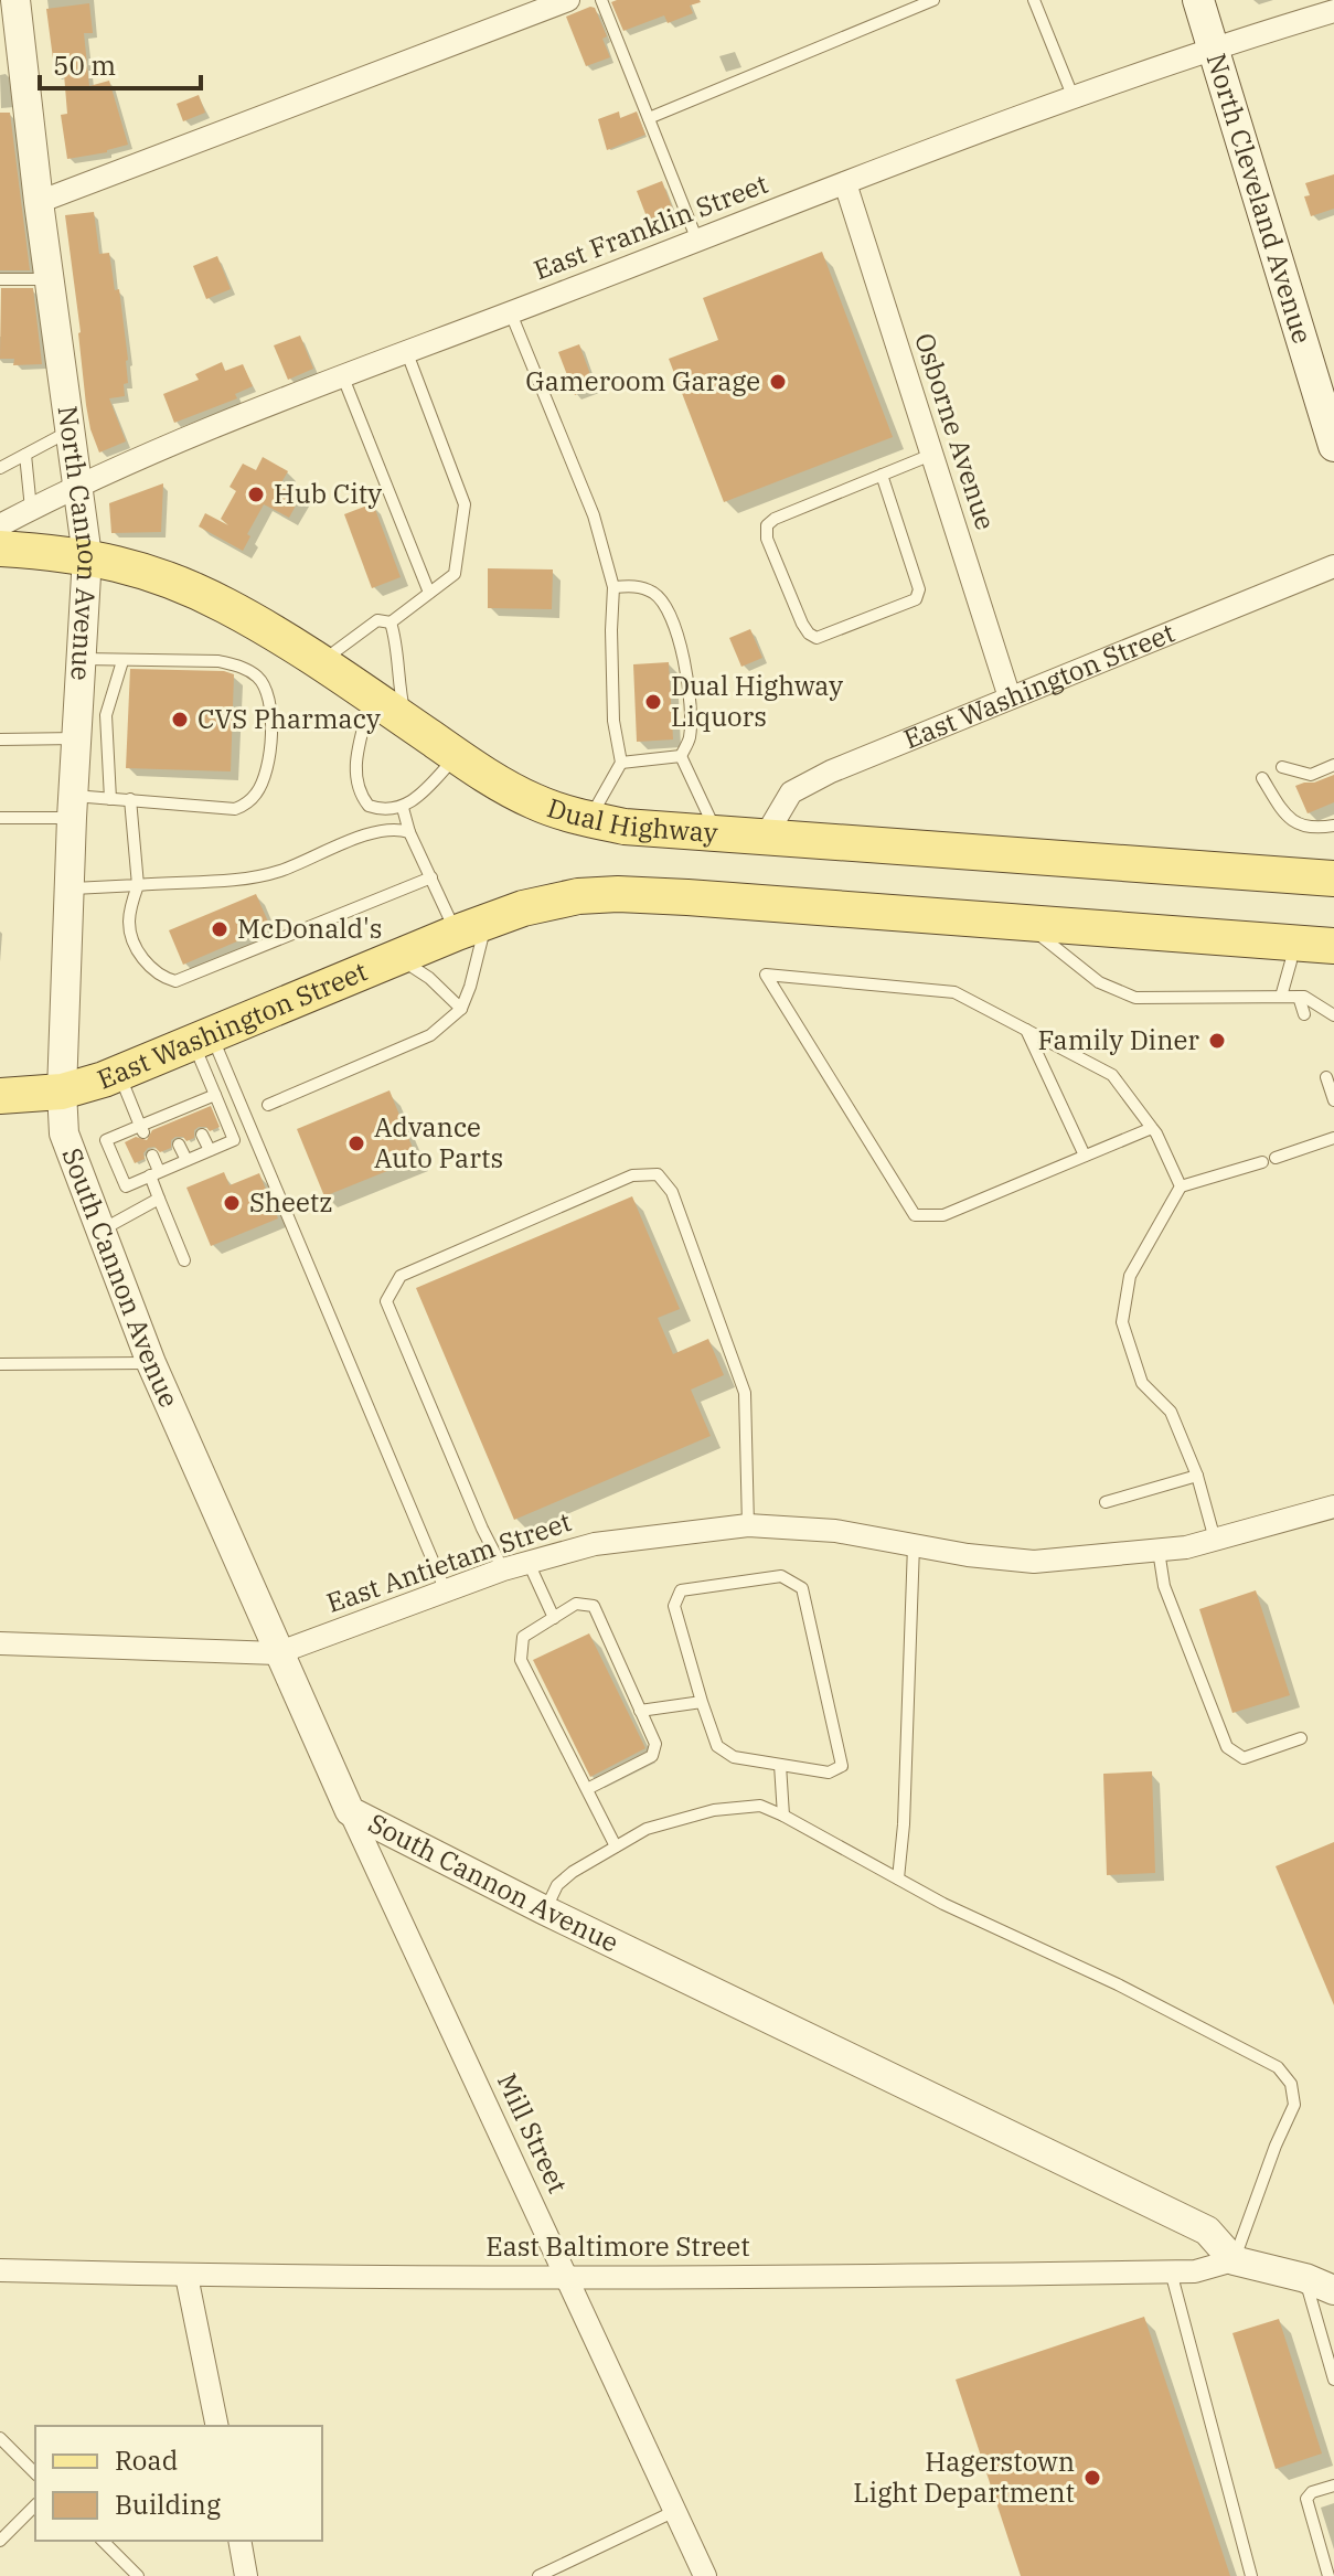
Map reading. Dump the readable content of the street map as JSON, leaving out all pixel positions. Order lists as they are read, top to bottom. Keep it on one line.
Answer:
{"streets":{"main road":["North Cleveland Avenue","East Washington Street","Dual Highway"],"street":["East Franklin Street","Osborne Avenue","North Cannon Avenue","South Cannon Avenue","East Antietam Street","Mill Street","East Baltimore Street"]},"crossings":[["North Cleveland Avenue","East Franklin Street"],["East Franklin Street","Osborne Avenue"],["East Franklin Street","North Cannon Avenue"],["Osborne Avenue","East Washington Street"],["North Cannon Avenue","East Washington Street"],["North Cannon Avenue","Dual Highway"],["North Cannon Avenue","South Cannon Avenue"],["East Washington Street","Dual Highway"],["East Washington Street","South Cannon Avenue"],["South Cannon Avenue","East Antietam Street"],["South Cannon Avenue","Mill Street"],["South Cannon Avenue","East Baltimore Street"],["Mill Street","East Baltimore Street"]],"places":["Gameroom Garage","Hub City","Dual Highway Liquors","CVS Pharmacy","McDonald's","Family Diner","Advance Auto Parts","Sheetz","Hagerstown Light Department"],"legend":["Road","Building"],"scale_bar":"50 m"}
